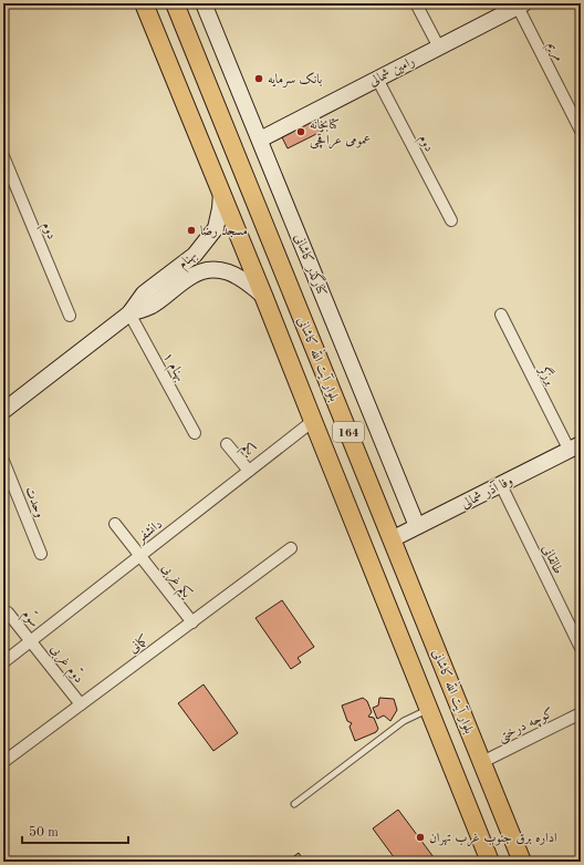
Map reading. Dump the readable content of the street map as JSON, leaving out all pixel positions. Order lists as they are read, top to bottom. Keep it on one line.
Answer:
{"streets":{"main road":["بلوار آیت الله کاشانی","164"],"street":["مریم","رامین شمالی","دوم","بهنام","کنارگذر کاشانی","بهنام ۱","برزگر","یکم","وفا آذر شمالی","وحدت","دانشفر","طالقانی","یکم غربی","سوّم","کمانی","دوّم غربی","کوچه درختی"]},"crossings":[["مریم","رامین شمالی"],["رامین شمالی","دوم"],["رامین شمالی","کنارگذر کاشانی"],["بهنام","بلوار آیت الله کاشانی"],["بهنام","بهنام ۱"],["کنارگذر کاشانی","وفا آذر شمالی"],["بلوار آیت الله کاشانی","وفا آذر شمالی"],["بلوار آیت الله کاشانی","دانشفر"],["بلوار آیت الله کاشانی","کوچه درختی"],["برزگر","وفا آذر شمالی"],["یکم","دانشفر"],["وفا آذر شمالی","طالقانی"],["دانشفر","یکم غربی"],["دانشفر","سوّم"],["دانشفر","دوّم غربی"],["یکم غربی","کمانی"],["سوّم","دوّم غربی"],["کمانی","دوّم غربی"]],"places":["بانک سرمایه","کتابخانه عمومی عراقچی","مسجد رضا","اداره برق جنوب غرب تهران"],"scale_bar":"50 m"}
